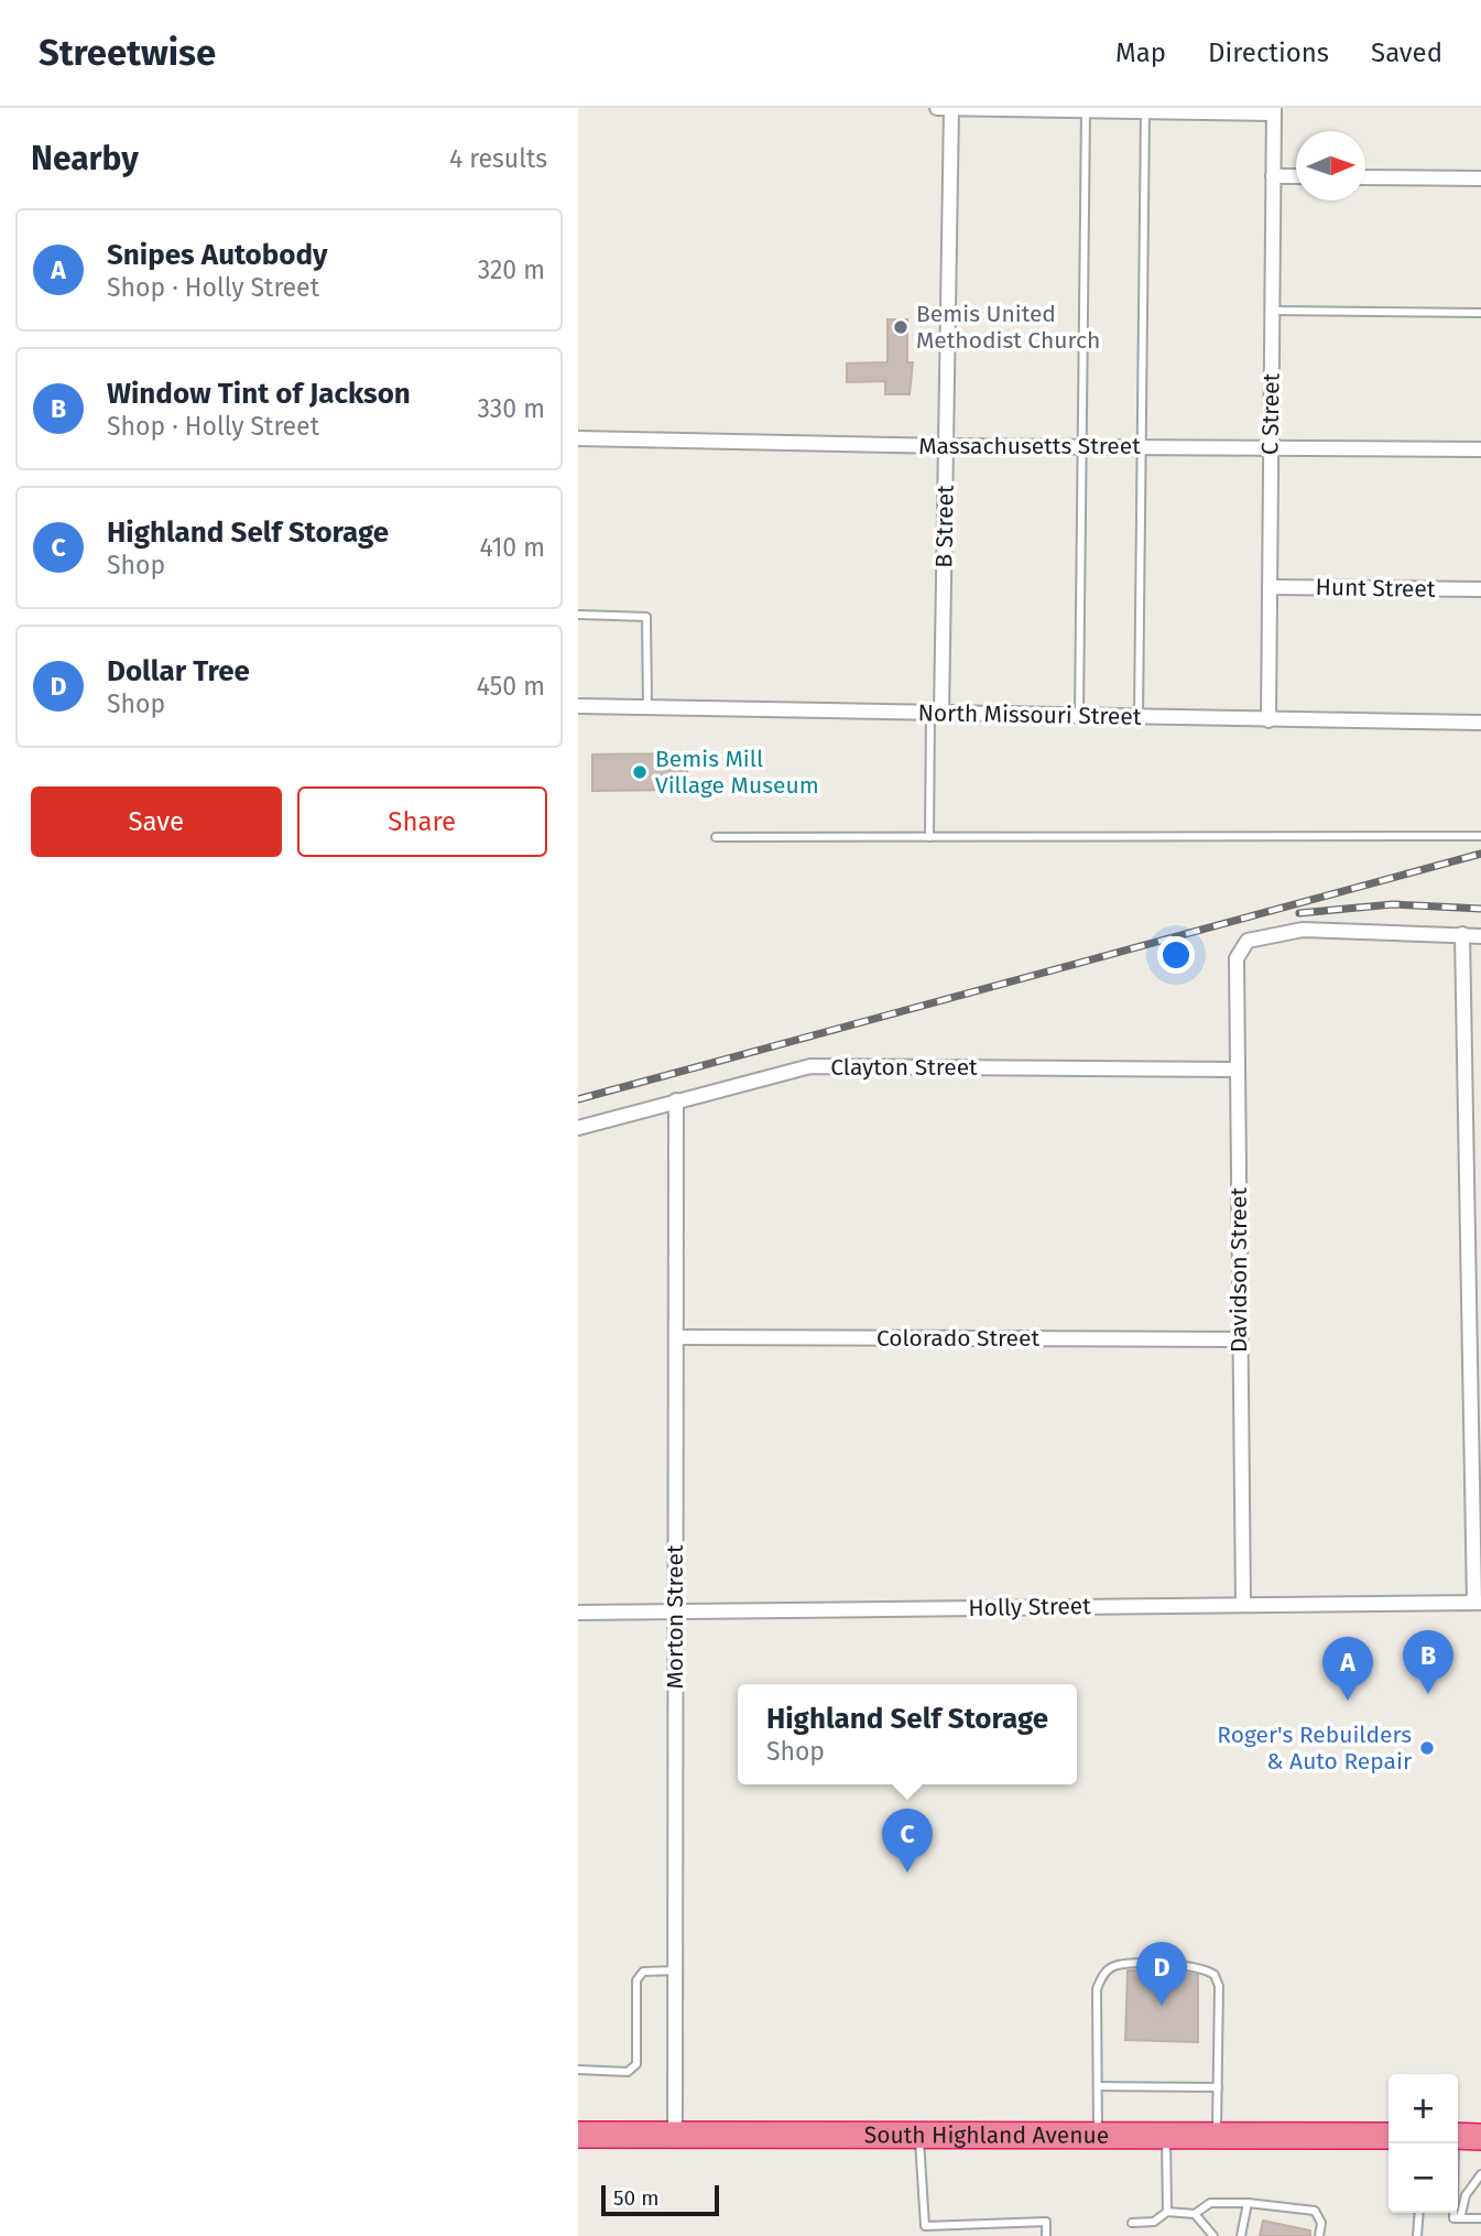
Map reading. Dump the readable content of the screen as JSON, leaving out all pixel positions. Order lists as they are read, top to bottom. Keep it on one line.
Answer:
{"streets":{"highway":["South Highland Avenue"],"street":["C Street","Massachusetts Street","B Street","Hunt Street","North Missouri Street","Clayton Street","Davidson Street","Colorado Street","Holly Street","Morton Street"]},"crossings":[["C Street","Massachusetts Street"],["C Street","Hunt Street"],["C Street","North Missouri Street"],["Massachusetts Street","B Street"],["B Street","North Missouri Street"],["Clayton Street","Davidson Street"],["Clayton Street","Morton Street"],["Davidson Street","Colorado Street"],["Davidson Street","Holly Street"],["Colorado Street","Morton Street"],["Holly Street","Morton Street"],["Morton Street","South Highland Avenue"]],"places":["Bemis United Methodist Church","Bemis Mill Village Museum","Roger's Rebuilders & Auto Repair"],"scale_bar":"50 m","north":"right","page":{"header":"Streetwise","nav":["Map","Directions","Saved"],"heading":["Nearby","4 results"],"list":[{"mark":"A","name":"Snipes Autobody","note":"Shop · Holly Street","value":"320 m"},{"mark":"B","name":"Window Tint of Jackson","note":"Shop · Holly Street","value":"330 m"},{"mark":"C","name":"Highland Self Storage","note":"Shop","value":"410 m"},{"mark":"D","name":"Dollar Tree","note":"Shop","value":"450 m"}],"buttons":["Save","Share"],"pins":["B","A","C","D"],"popup":["Highland Self Storage","Shop"],"map_buttons":["+","−"],"scale":"50 m"}}
